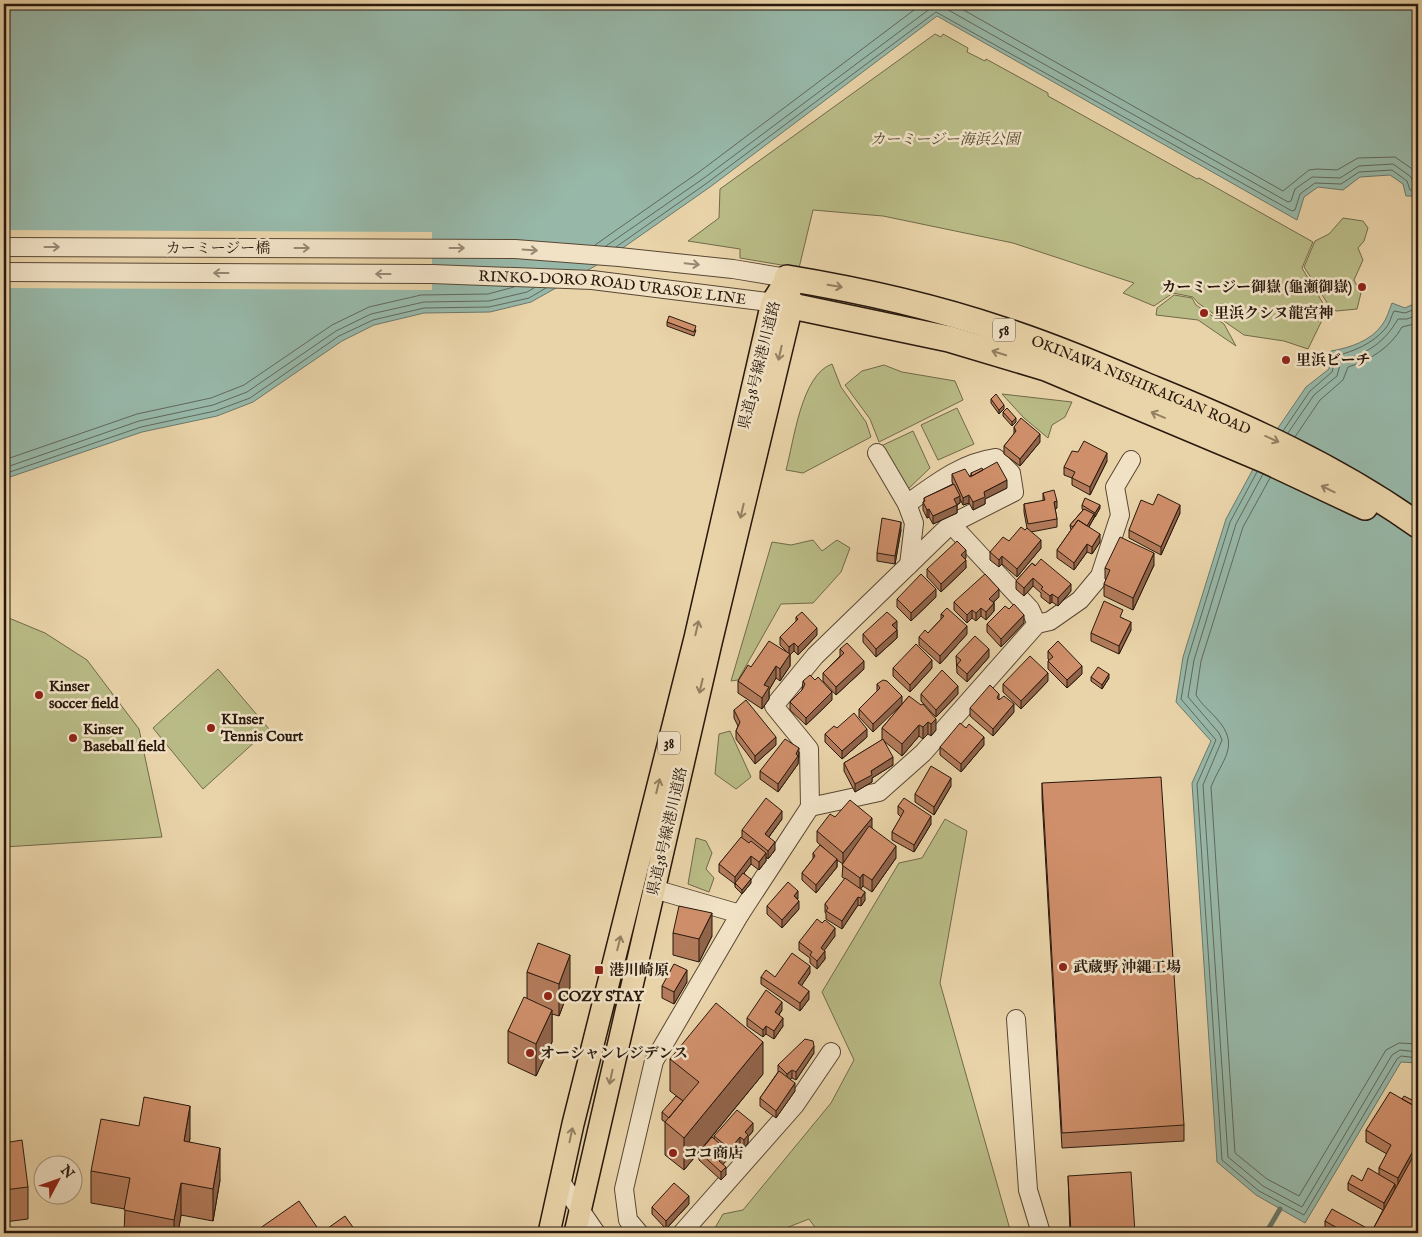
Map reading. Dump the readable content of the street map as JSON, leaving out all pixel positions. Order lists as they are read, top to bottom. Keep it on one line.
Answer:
{"streets":{"highway":["58","OKINAWA NISHIKAIGAN ROAD"],"main road":["県道38号線港川道路","38"],"street":["カーミージー橋","RINKO-DORO ROAD URASOE LINE"]},"crossings":[["カーミージー橋","RINKO-DORO ROAD URASOE LINE"],["RINKO-DORO ROAD URASOE LINE","県道38号線港川道路"],["RINKO-DORO ROAD URASOE LINE","OKINAWA NISHIKAIGAN ROAD"],["県道38号線港川道路","OKINAWA NISHIKAIGAN ROAD"]],"parks":["カーミージー海浜公園"],"places":{"other":["カーミージー御嶽 (龜瀬御嶽)","里浜クシヌ龍宮神","里浜ビーチ","Kinser soccer field","KInser Tennis Court","Kinser Baseball field","武蔵野 沖縄工場","COZY STAY","オーシャンレジデンス","ココ商店"],"transit":["港川崎原"]},"north":"top right"}
